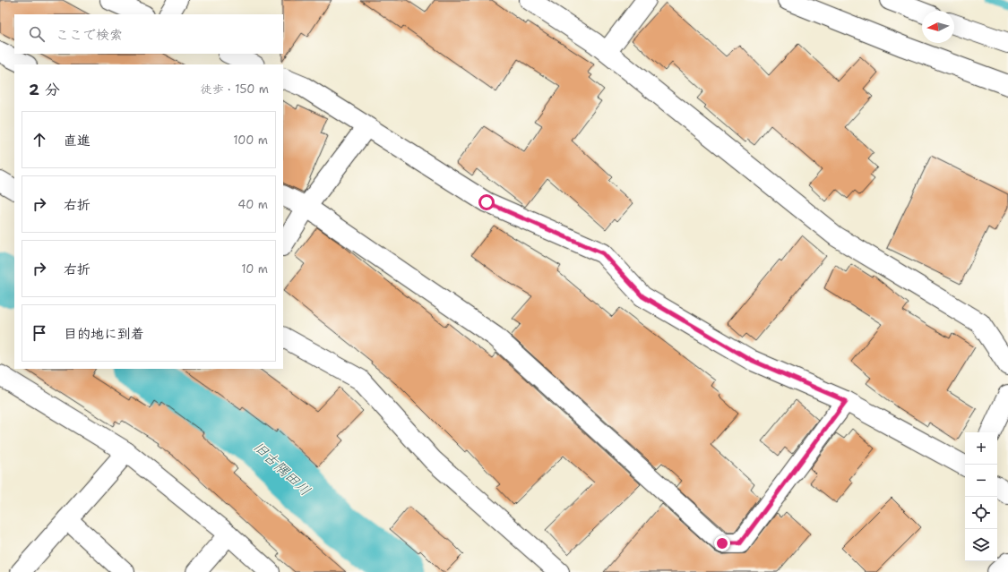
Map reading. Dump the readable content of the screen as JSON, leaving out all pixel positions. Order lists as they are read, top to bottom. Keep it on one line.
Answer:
{"water":["旧古隅田川"],"north":"left","page":{"search":"ここで検索","heading":["2 分","徒歩 · 150 m"],"list":[["直進","100 m"],["右折","40 m"],["右折","10 m"],"目的地に到着"],"map_buttons":["+","−"]}}
